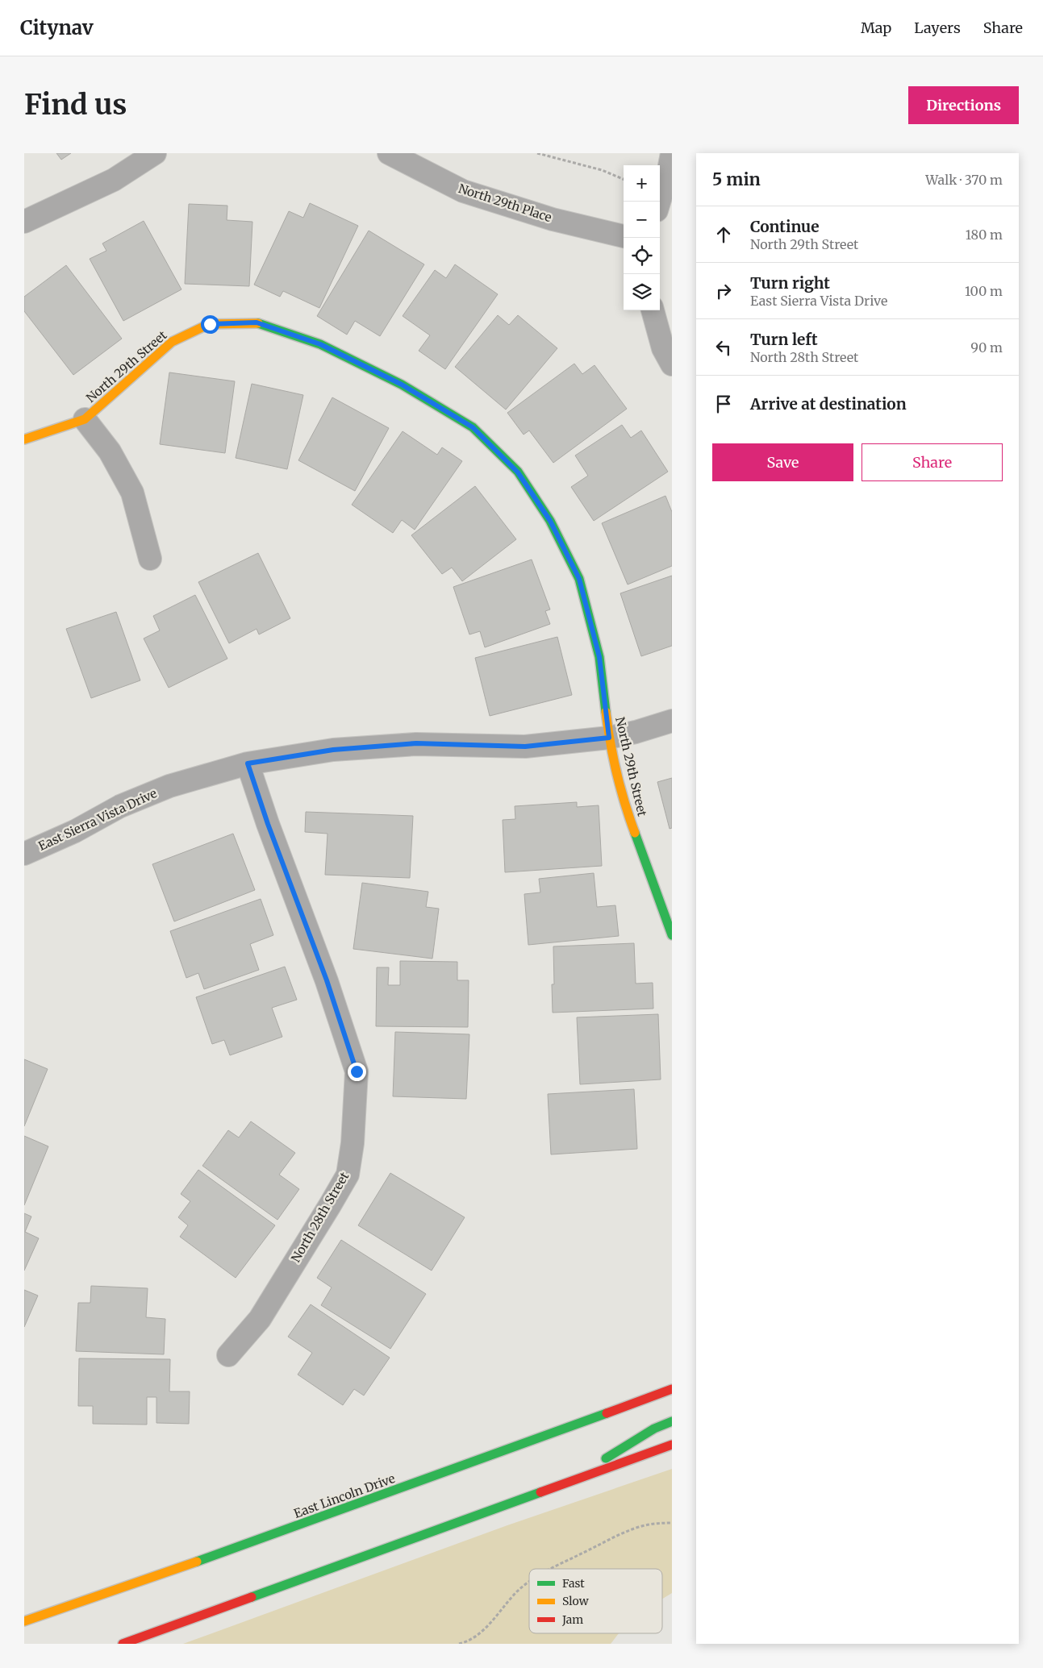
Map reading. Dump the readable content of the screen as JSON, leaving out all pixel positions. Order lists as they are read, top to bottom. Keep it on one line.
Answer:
{"streets":{"main road":["North 29th Street","East Lincoln Drive"],"street":["North 29th Place","East Sierra Vista Drive","North 28th Street"]},"crossings":[["North 29th Street","East Sierra Vista Drive"],["East Sierra Vista Drive","North 28th Street"]],"legend":["Fast","Slow","Jam"],"page":{"header":"Citynav","nav":["Map","Layers","Share"],"buttons":["Directions",["Save","Share"]],"title":"Find us","heading":["5 min","Walk · 370 m"],"map_buttons":["+","−"],"list":[["Continue","North 29th Street","180 m"],["Turn right","East Sierra Vista Drive","100 m"],["Turn left","North 28th Street","90 m"],"Arrive at destination"]}}
